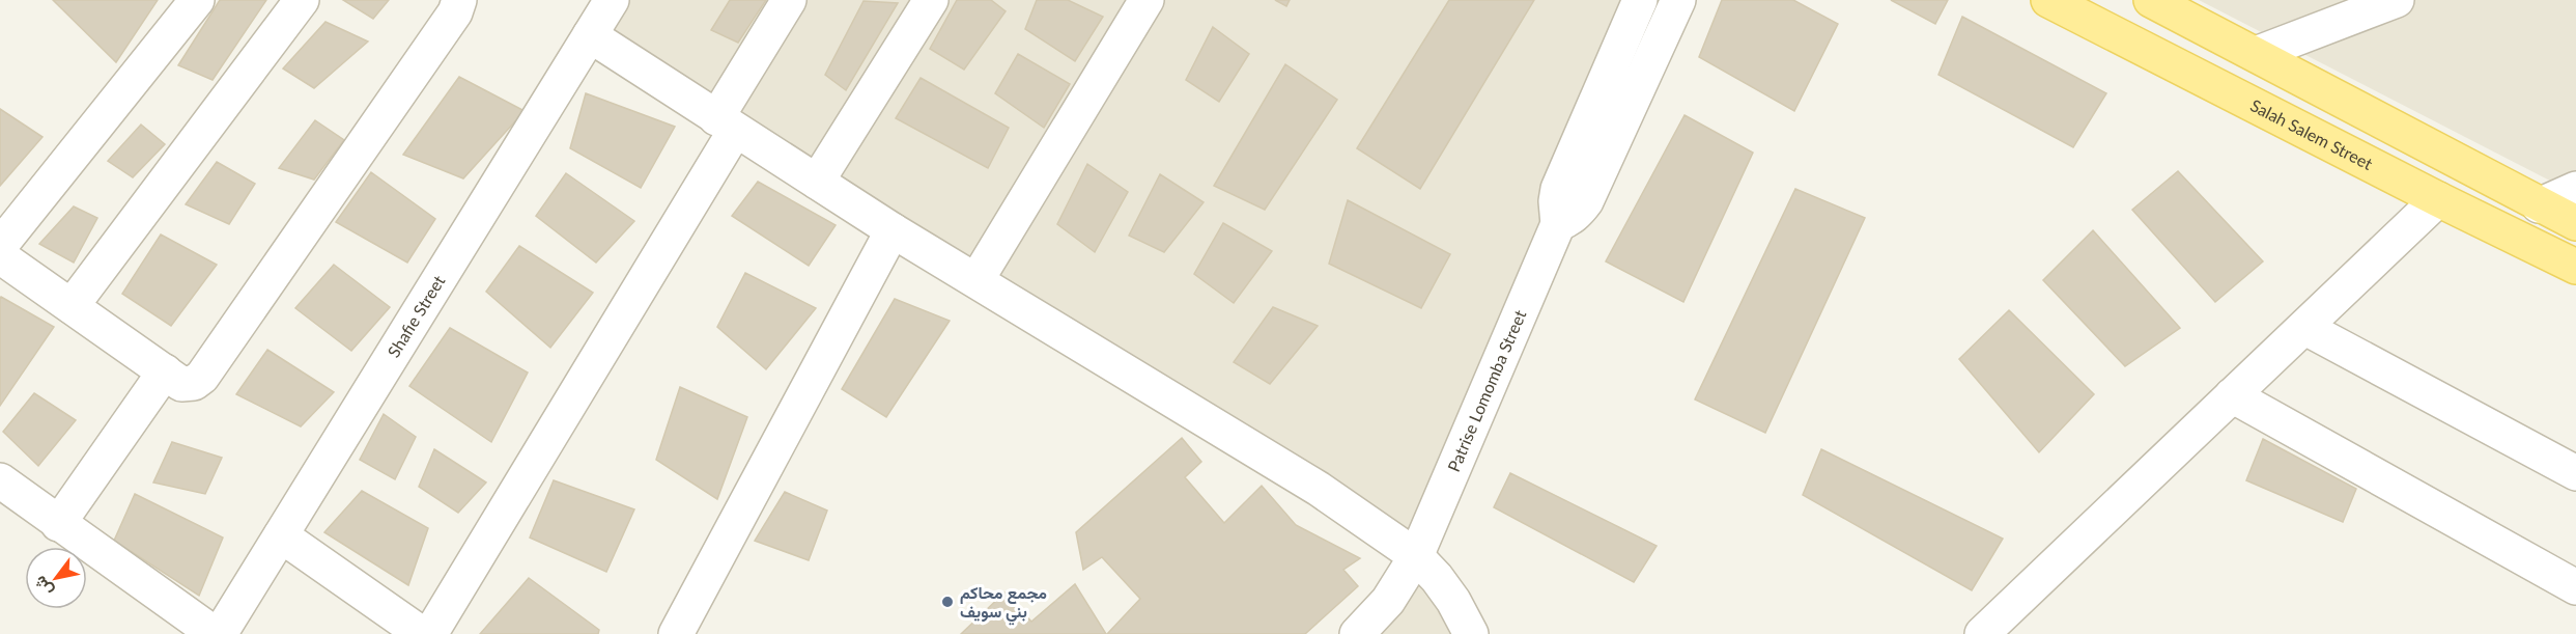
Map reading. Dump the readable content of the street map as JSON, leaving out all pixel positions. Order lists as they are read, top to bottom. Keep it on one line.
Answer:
{"streets":{"main road":["Salah Salem Street"],"street":["Shafie Street","Patrise Lomomba Street"]},"places":["مجمع محاكم بني سويف"],"north":"bottom left"}
